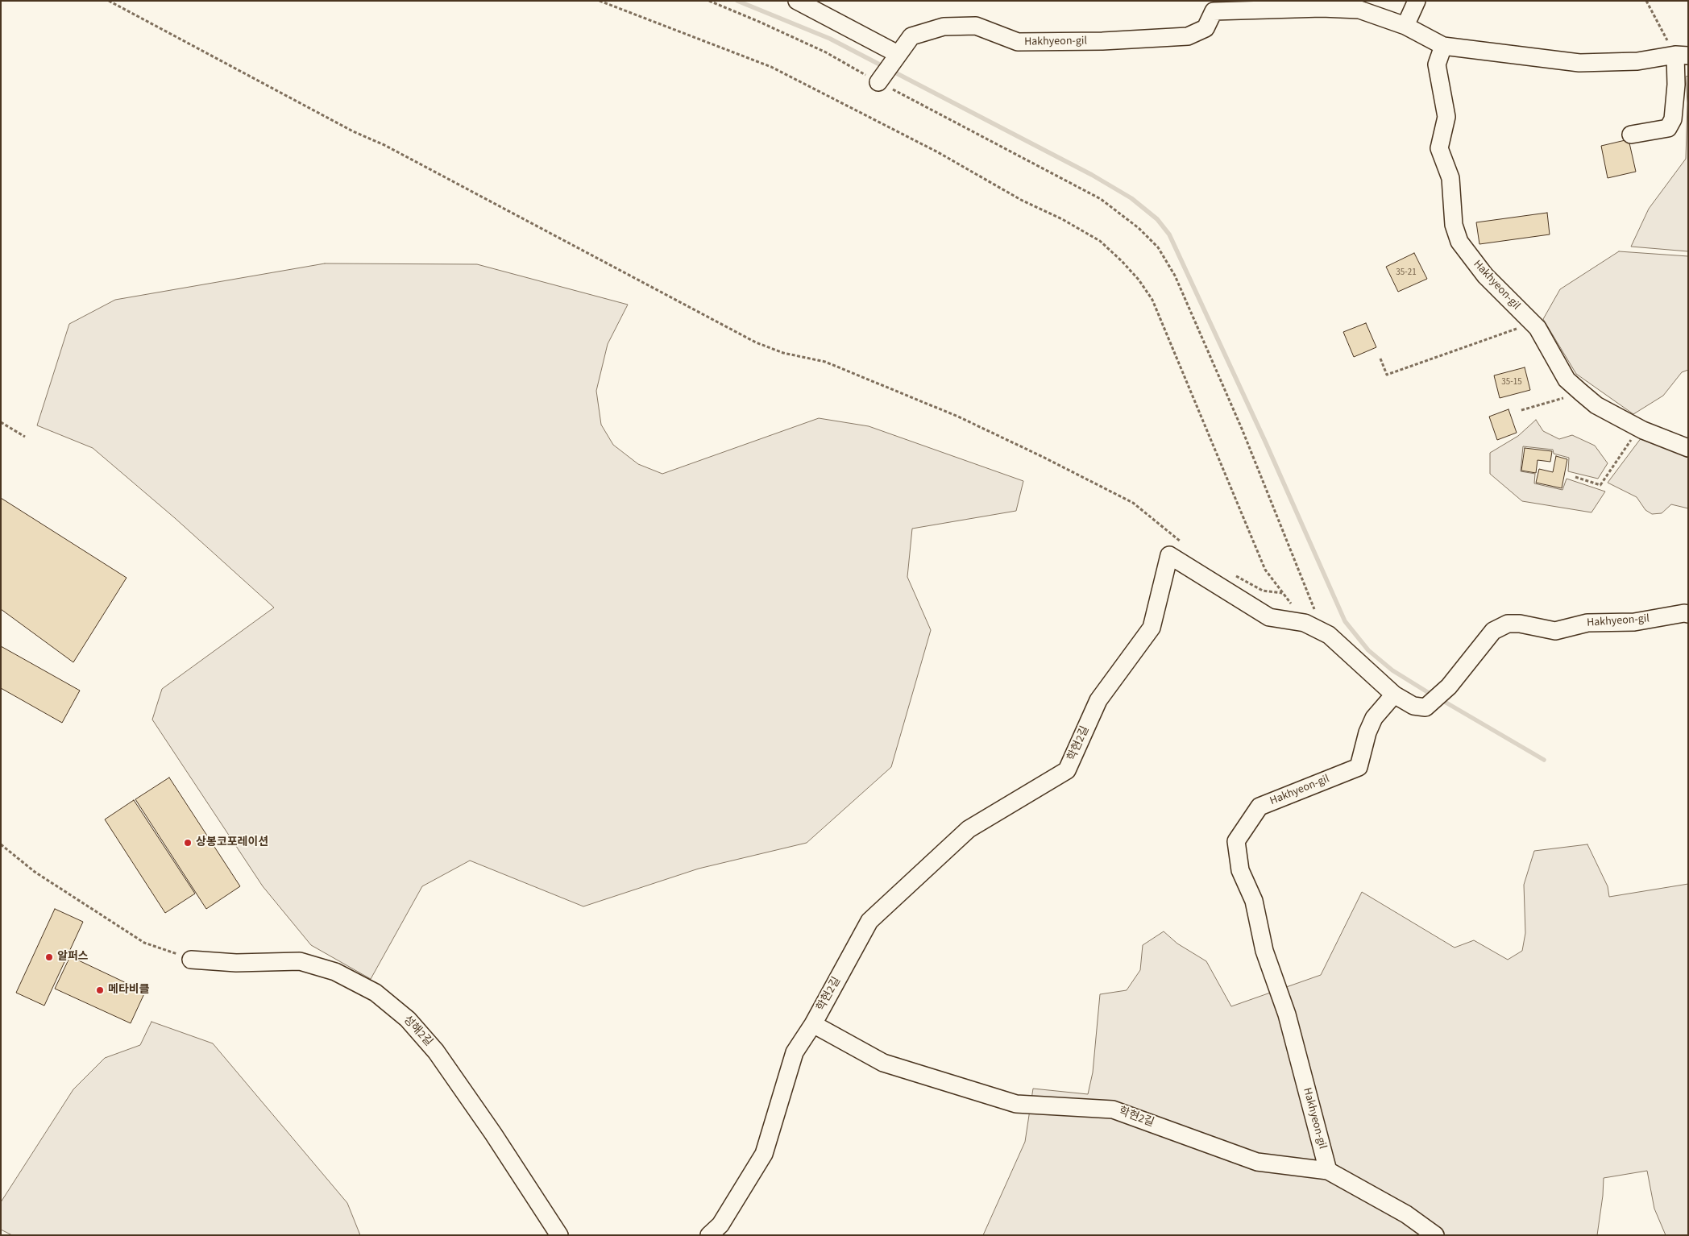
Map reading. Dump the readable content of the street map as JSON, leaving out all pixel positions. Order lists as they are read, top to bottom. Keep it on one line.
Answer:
{"streets":{"street":["Hakhyeon-gil","학현2길","성해2길"]},"crossings":[["Hakhyeon-gil","학현2길"]],"places":["상봉코포레이션","알퍼스","메타비클"],"house_numbers":["35-21","35-15"]}
